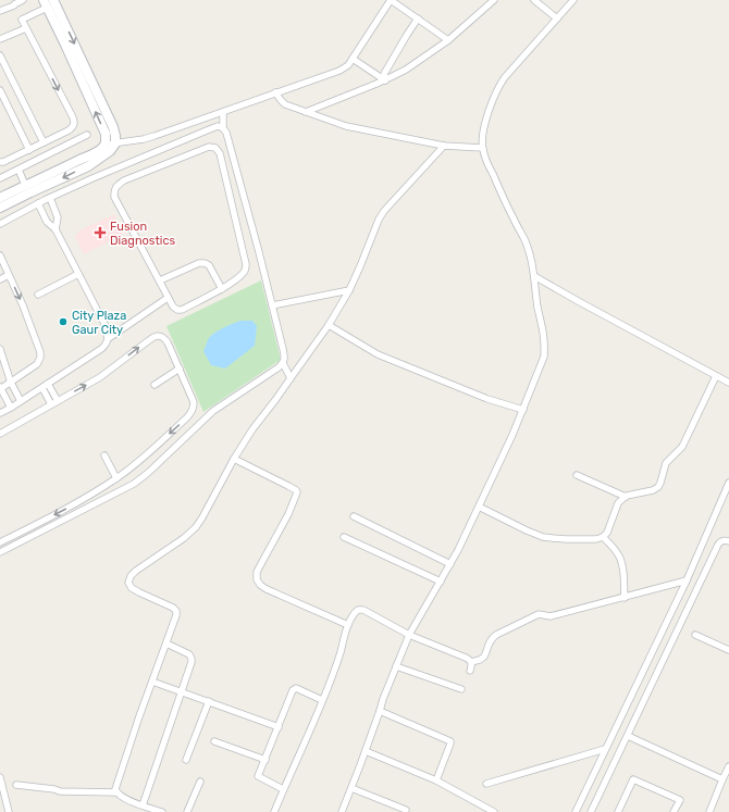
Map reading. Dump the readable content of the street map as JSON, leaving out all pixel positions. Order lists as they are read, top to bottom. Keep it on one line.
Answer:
{"places":{"health":["Fusion Diagnostics"],"other":["City Plaza Gaur City"]}}
